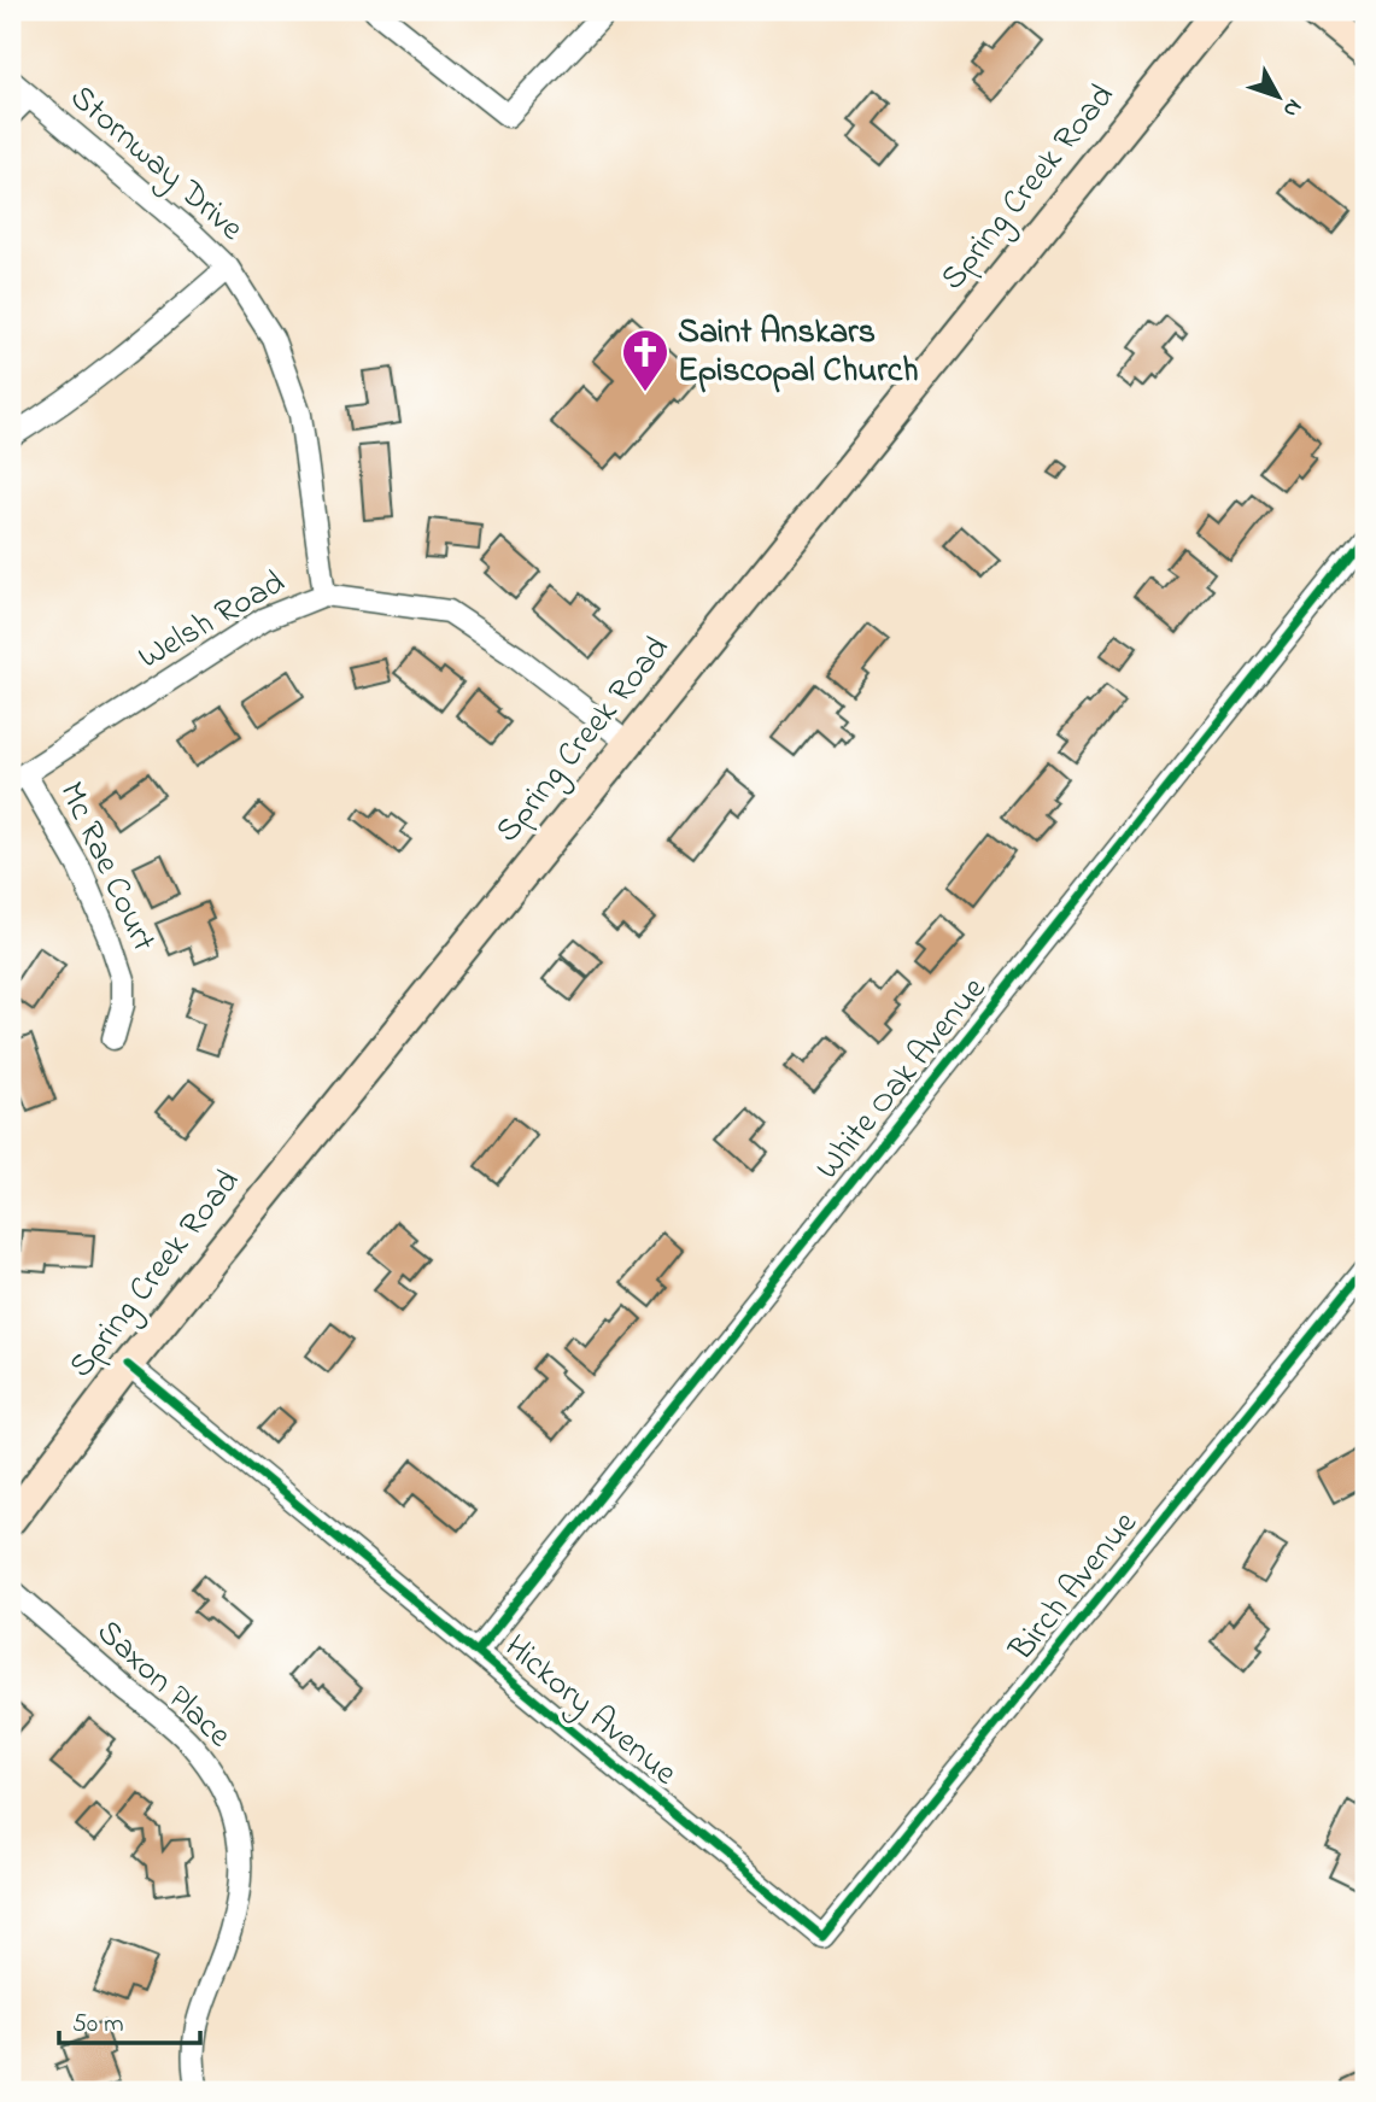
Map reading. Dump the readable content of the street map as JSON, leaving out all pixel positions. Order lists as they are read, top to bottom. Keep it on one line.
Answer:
{"streets":{"main road":["Spring Creek Road"],"street":["Stornway Drive","Welsh Road","Mc Rae Court","White Oak Avenue","Birch Avenue","Saxon Place","Hickory Avenue"]},"crossings":[["Stornway Drive","Welsh Road"],["Spring Creek Road","Welsh Road"],["Spring Creek Road","Hickory Avenue"],["Welsh Road","Mc Rae Court"],["White Oak Avenue","Hickory Avenue"],["Birch Avenue","Hickory Avenue"]],"places":{"church":["Saint Anskars Episcopal Church"]},"scale_bar":"50 m","north":"bottom right"}
